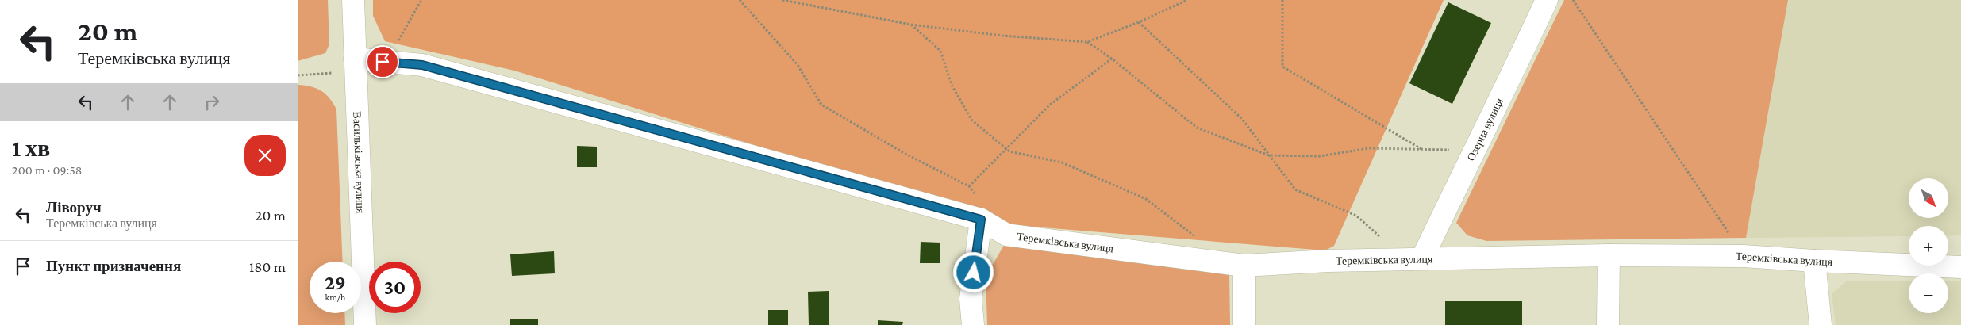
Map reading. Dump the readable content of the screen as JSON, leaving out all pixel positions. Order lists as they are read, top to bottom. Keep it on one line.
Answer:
{"streets":{"street":["Озерна вулиця","Васильківська вулиця","Теремківська вулиця"]},"crossings":[["Озерна вулиця","Теремківська вулиця"],["Васильківська вулиця","Теремківська вулиця"]],"north":"bottom right","page":{"turn":["20 m","Теремківська вулиця"],"heading":["1 хв","200 m · 09:58"],"map_buttons":["+","−"],"list":[{"name":"Ліворуч","note":"Теремківська вулиця","value":"20 m"},{"name":"Пункт призначення","value":"180 m"}],"speed":"29 km/h","limit":"30"}}
